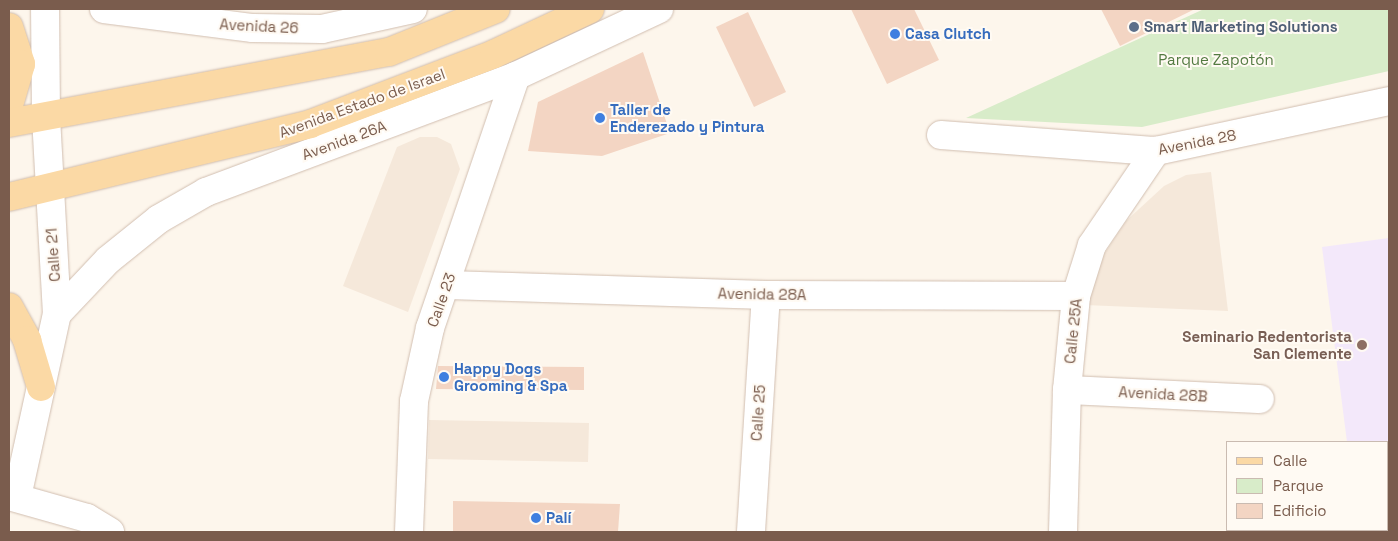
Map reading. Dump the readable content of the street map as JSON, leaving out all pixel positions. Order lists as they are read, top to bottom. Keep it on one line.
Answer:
{"streets":{"main road":["Avenida Estado de Israel"],"street":["Avenida 26","Avenida 26A","Avenida 28","Calle 21","Avenida 28A","Calle 23","Calle 25A","Avenida 28B","Calle 25"]},"crossings":[["Avenida Estado de Israel","Calle 21"],["Avenida 26A","Calle 21"],["Avenida 26A","Calle 23"],["Avenida 28","Calle 25A"],["Avenida 28A","Calle 23"],["Avenida 28A","Calle 25A"],["Avenida 28A","Calle 25"],["Calle 25A","Avenida 28B"]],"parks":["Parque Zapotón"],"places":["Smart Marketing Solutions","Casa Clutch","Taller de Enderezado y Pintura","Seminario Redentorista San Clemente","Happy Dogs Grooming & Spa","Palí"],"legend":["Calle","Parque","Edificio"]}
